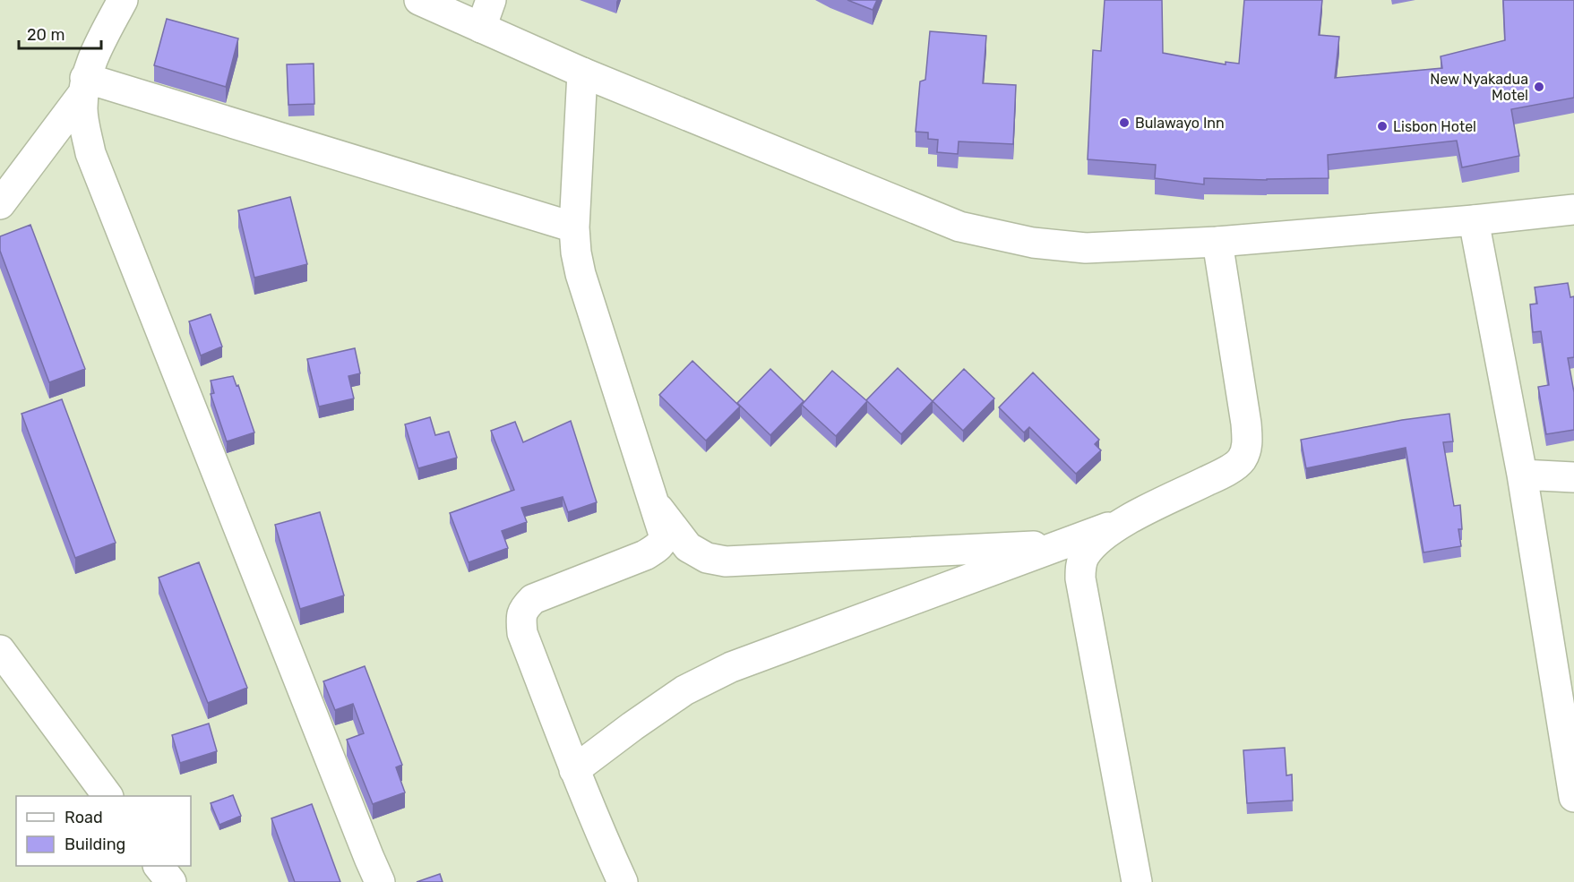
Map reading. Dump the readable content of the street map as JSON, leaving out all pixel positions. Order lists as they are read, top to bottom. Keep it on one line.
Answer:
{"places":["New Nyakadua Motel","Bulawayo Inn","Lisbon Hotel"],"legend":["Road","Building"],"scale_bar":"20 m"}
